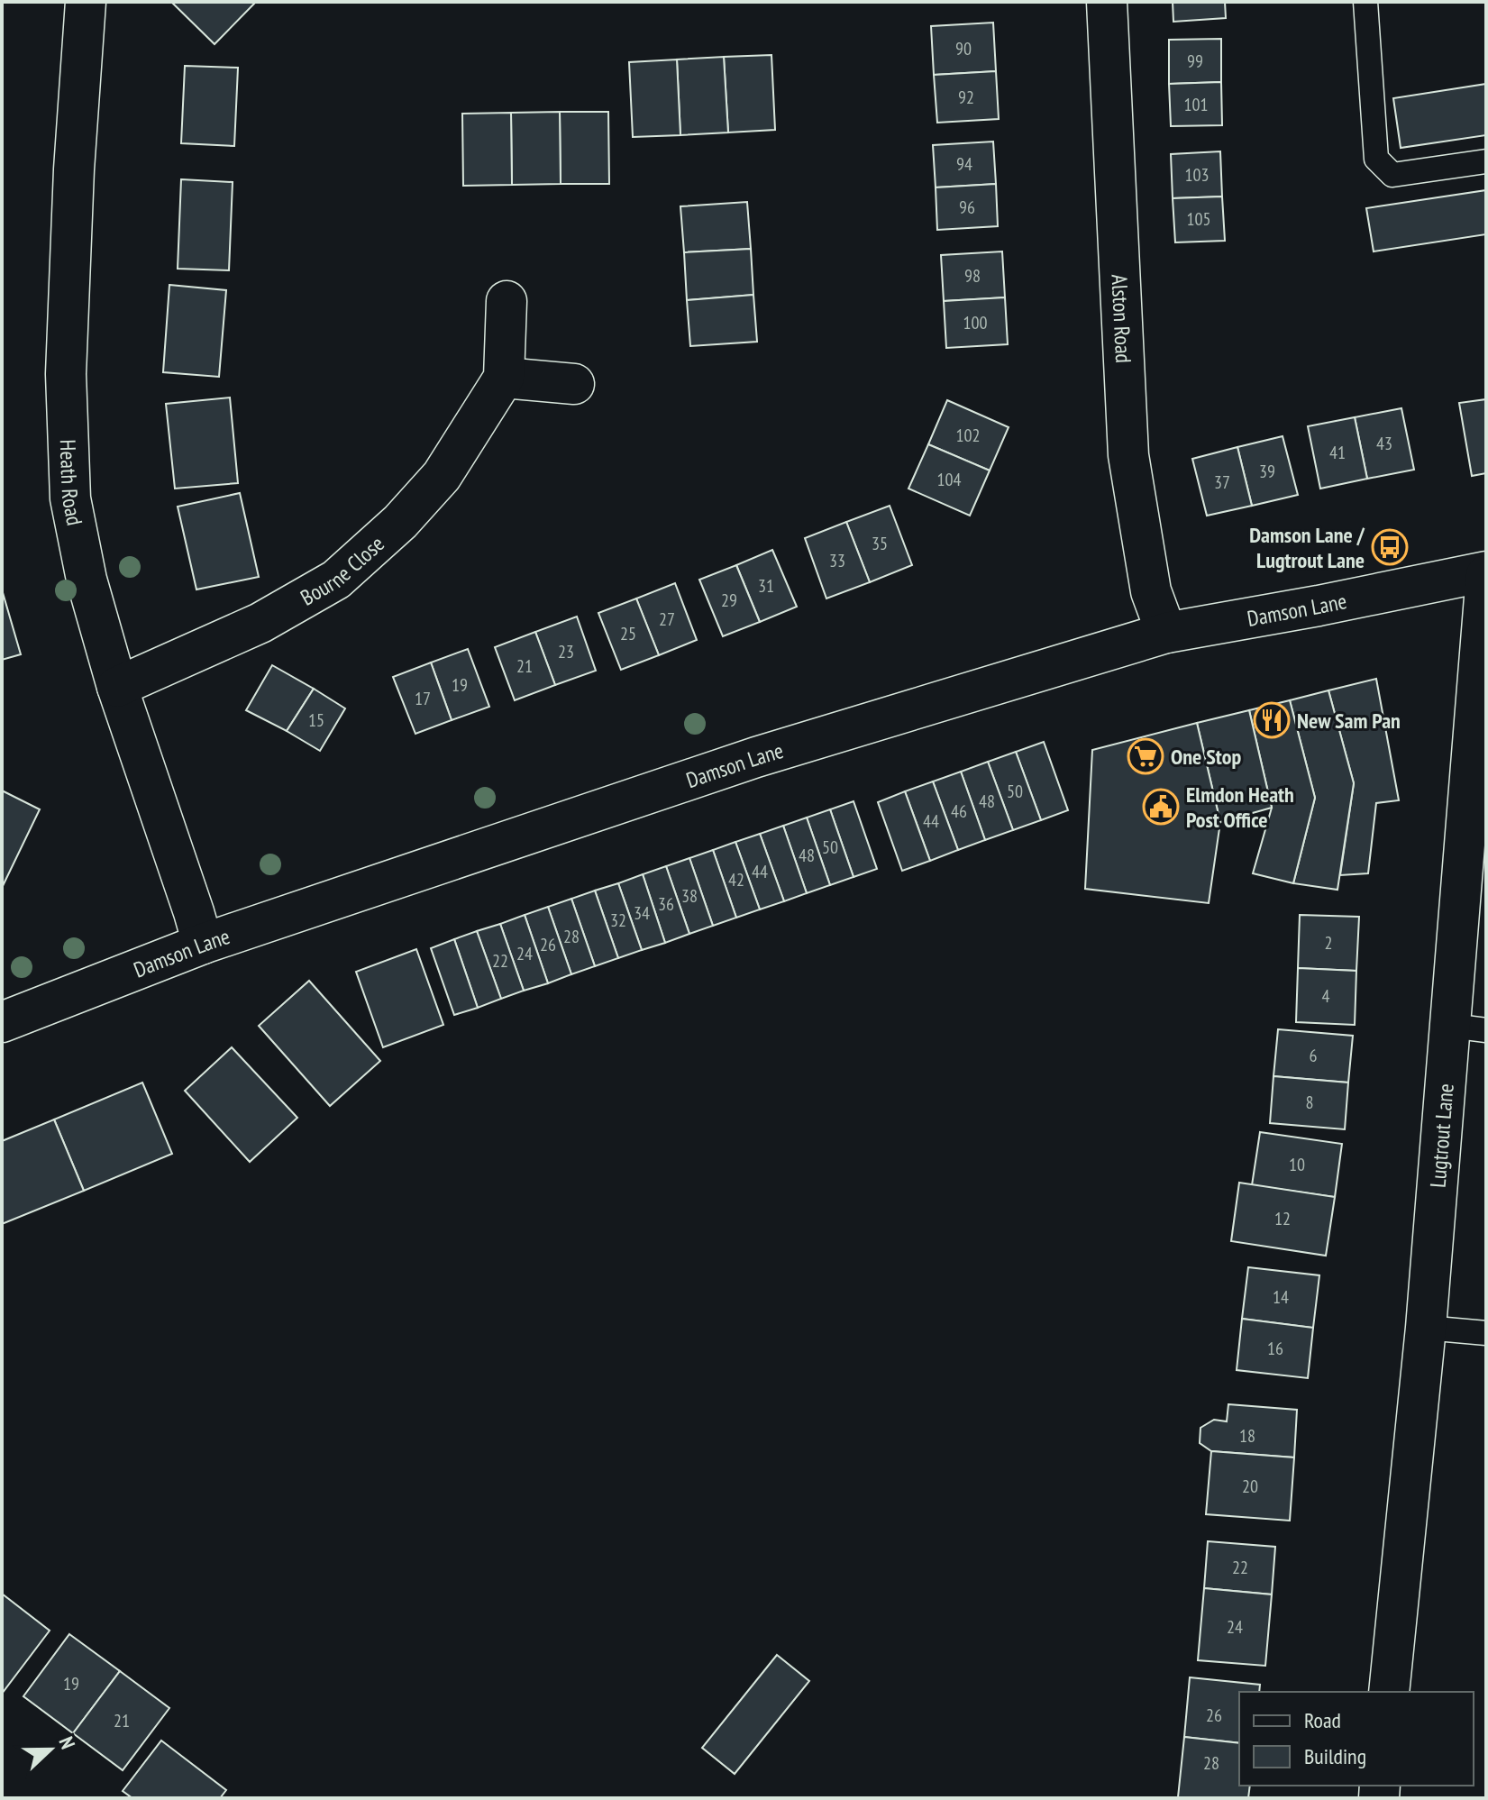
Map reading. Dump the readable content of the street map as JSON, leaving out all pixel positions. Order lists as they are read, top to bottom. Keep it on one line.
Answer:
{"streets":{"street":["Alston Road","Heath Road","Bourne Close","Damson Lane","Lugtrout Lane"]},"crossings":[["Alston Road","Damson Lane"],["Heath Road","Bourne Close"],["Heath Road","Damson Lane"],["Damson Lane","Lugtrout Lane"]],"places":{"bus stop":["Damson Lane / Lugtrout Lane"],"restaurant":["New Sam Pan"],"supermarket":["One Stop"],"public building":["Elmdon Heath Post Office"]},"house_numbers":["90","99","92","101","94","103","96","105","98","100","102","43","41","39","104","37","35","33","31","29","27","25","23","21","19","17","15","50","48","46","44","50","48","44","42","38","36","34","32","28","2","26","24","22","4","6","8","10","12","14","16","18","20","22","24","19","26","21","28"],"legend":["Road","Building"],"north":"right"}
